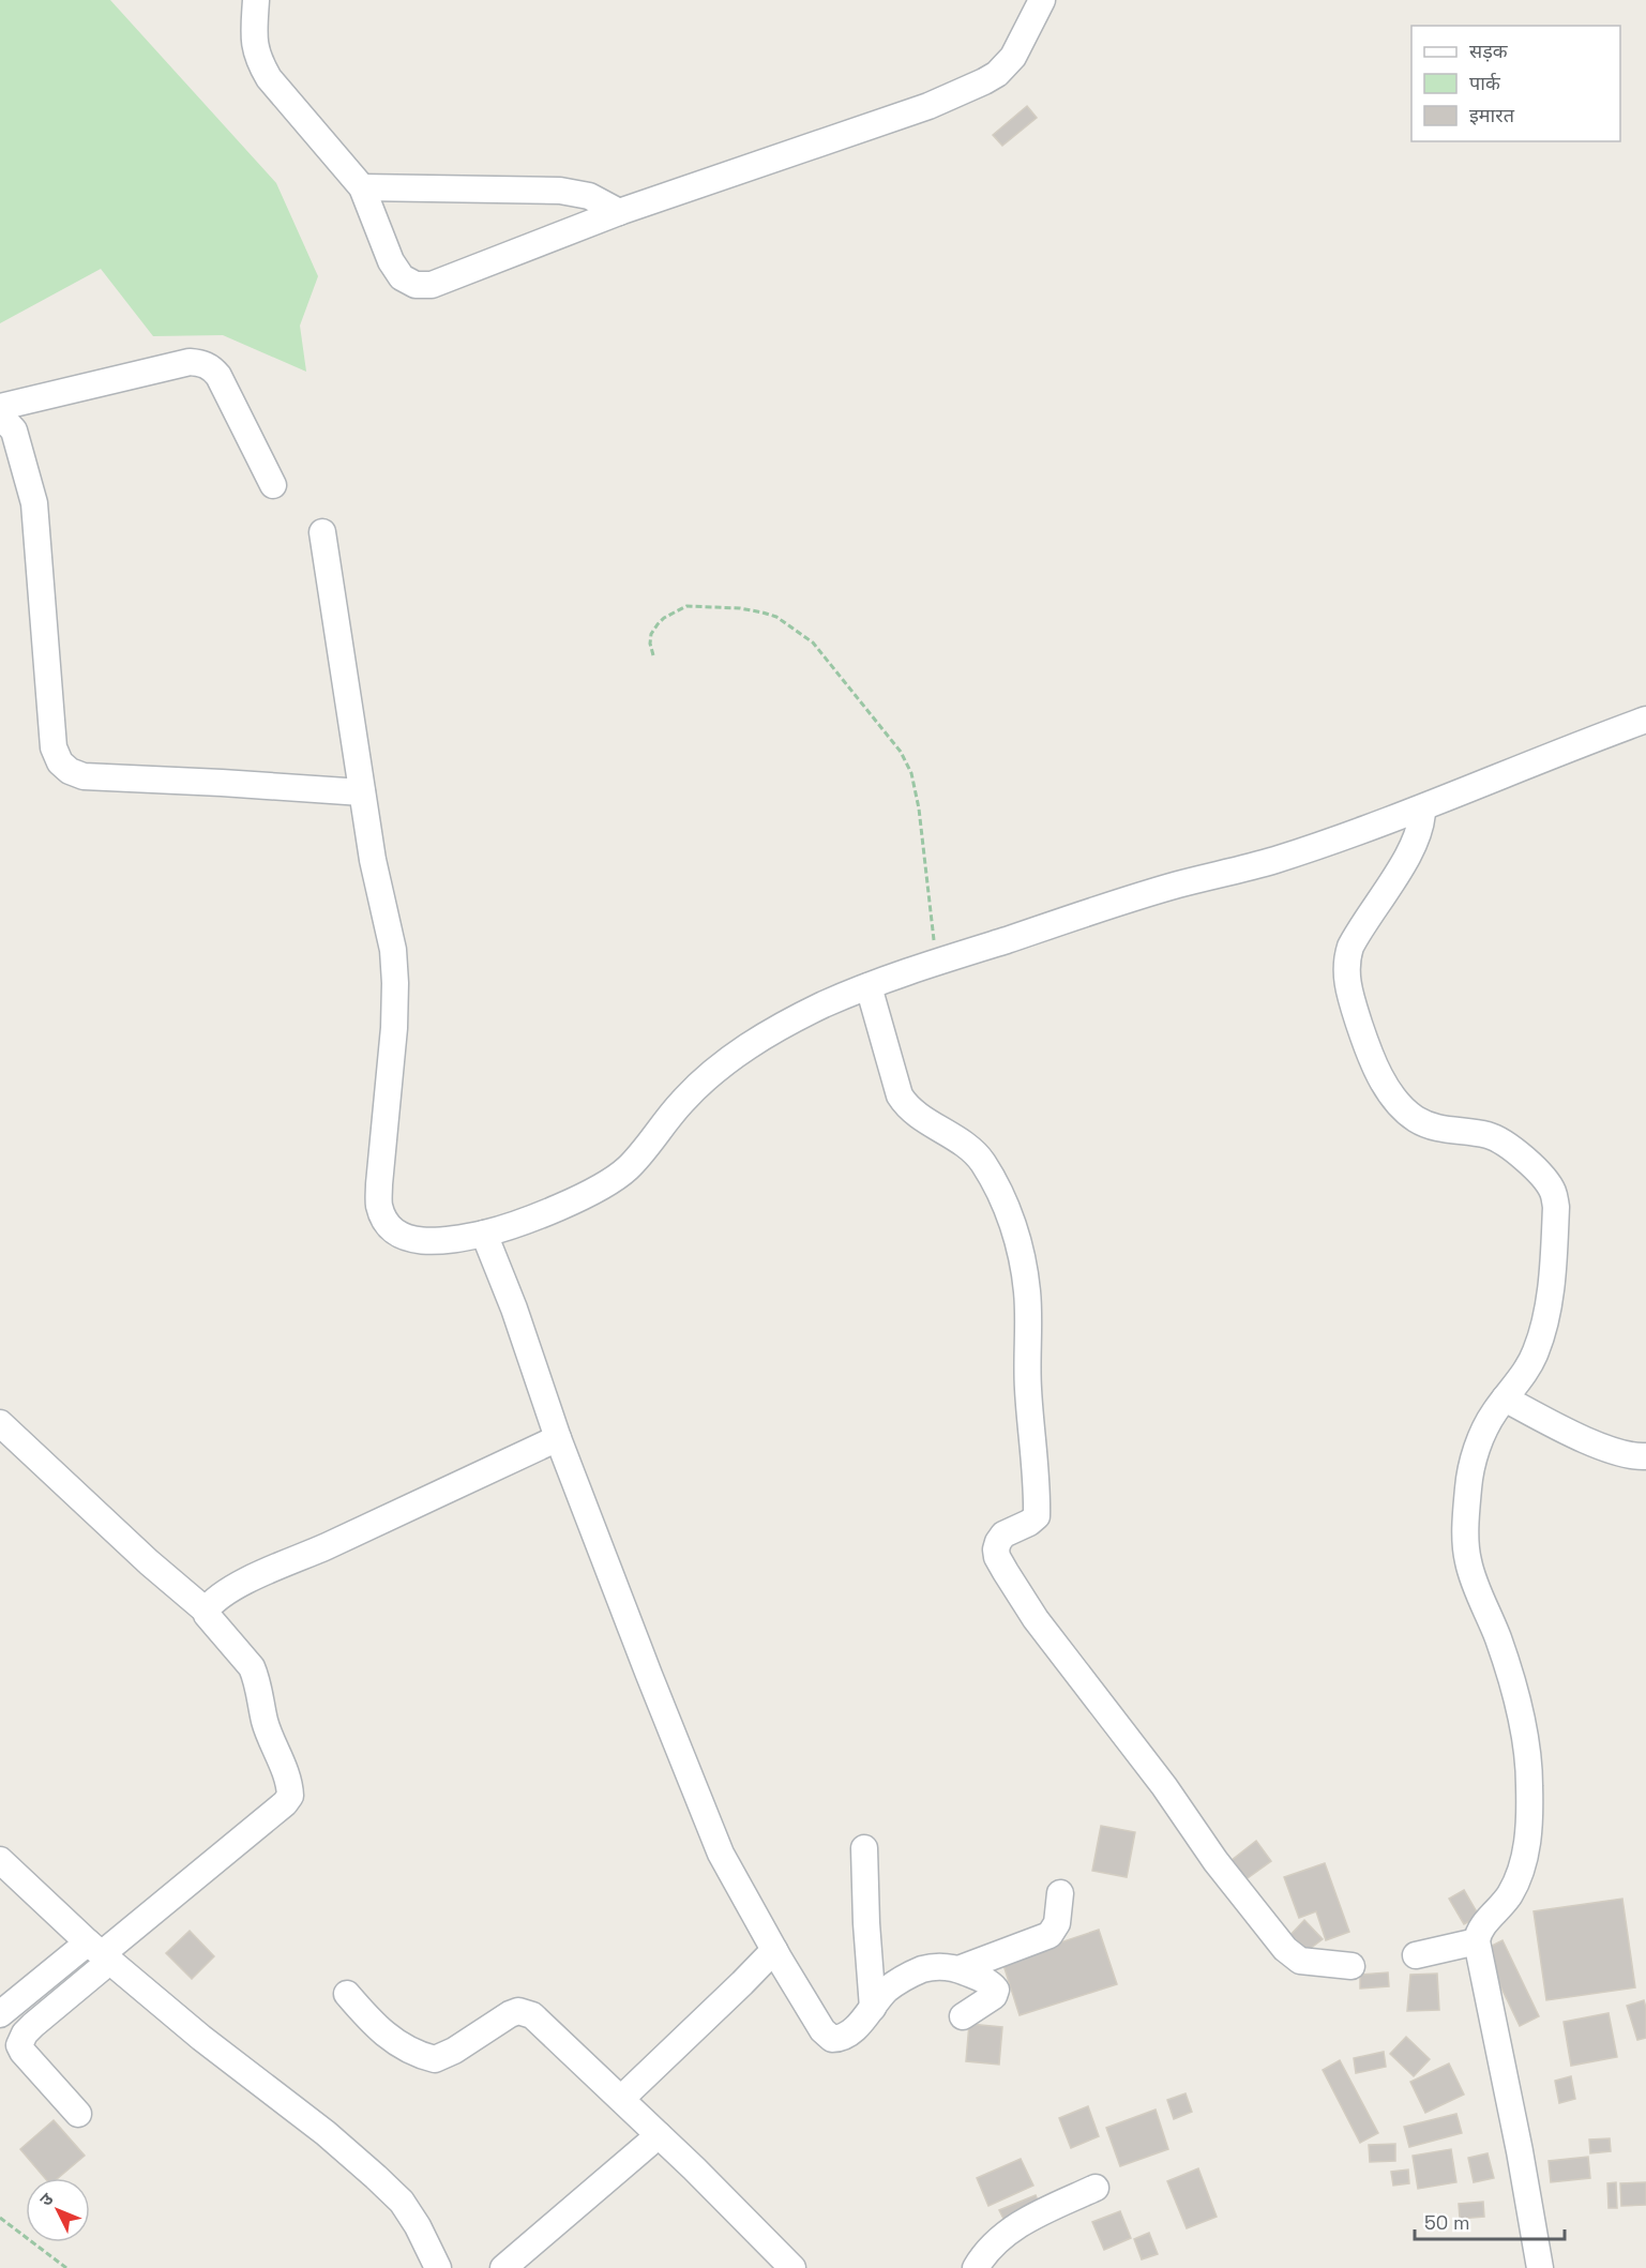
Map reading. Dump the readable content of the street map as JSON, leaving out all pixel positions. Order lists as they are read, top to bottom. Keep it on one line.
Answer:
{"legend":["सड़क","पार्क","इमारत"],"scale_bar":"50 m","north":"top left"}
